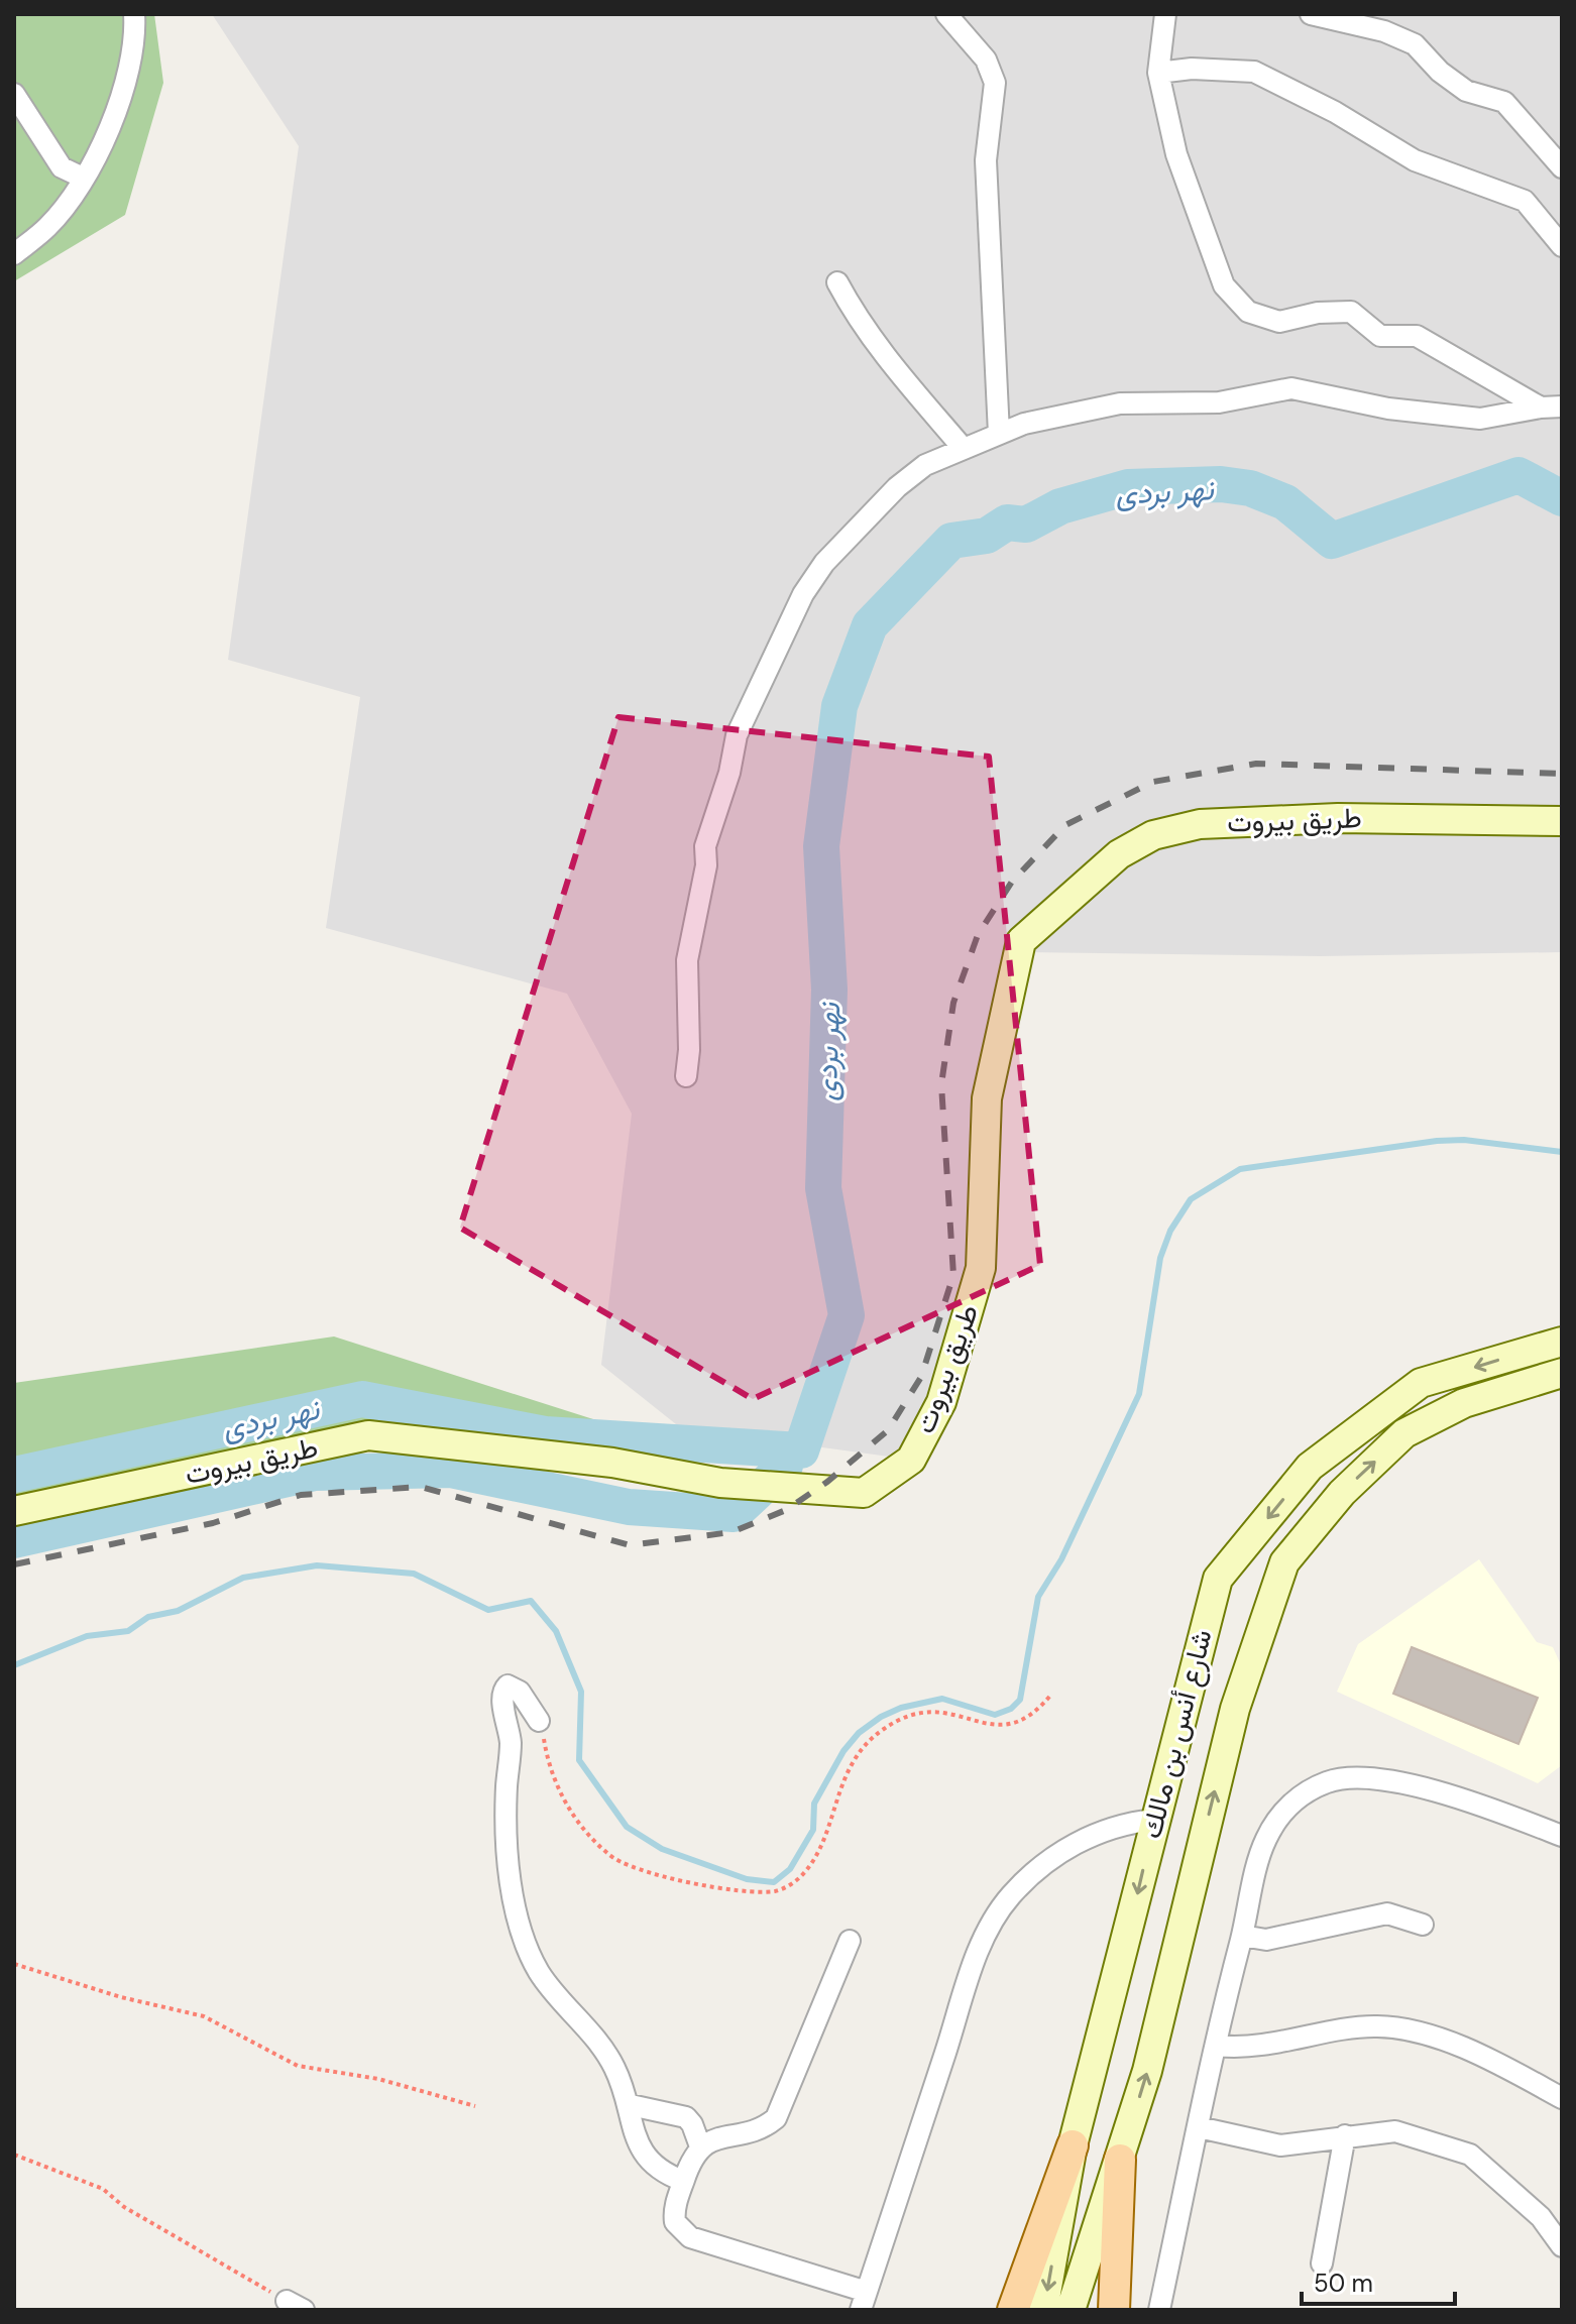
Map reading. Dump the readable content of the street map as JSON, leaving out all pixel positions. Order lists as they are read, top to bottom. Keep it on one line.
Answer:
{"streets":{"main road":["طريق بيروت","شارع أنس بن مالك"]},"water":["نهر بردى"],"scale_bar":"50 m"}
